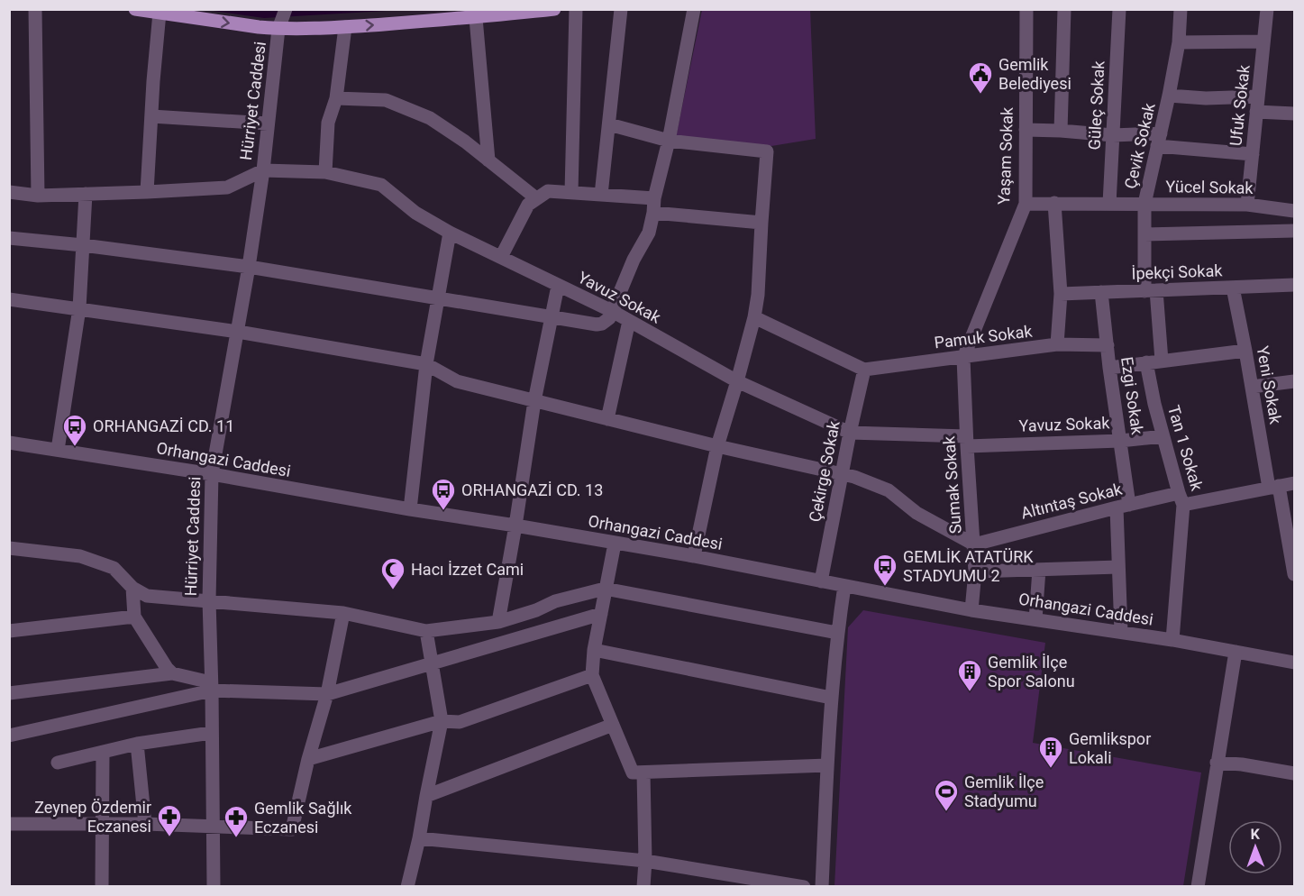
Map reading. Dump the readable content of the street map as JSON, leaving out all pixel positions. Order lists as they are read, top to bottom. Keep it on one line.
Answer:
{"streets":{"street":["Hürriyet Caddesi","Güleç Sokak","Ufuk Sokak","Çevik Sokak","Yaşam Sokak","Yücel Sokak","İpekçi Sokak","Yavuz Sokak","Pamuk Sokak","Yeni Sokak","Ezgi Sokak","Tan 1 Sokak","Orhangazi Caddesi","Çekirge Sokak","Sumak Sokak","Altıntaş Sokak"]},"crossings":[["Hürriyet Caddesi","Yavuz Sokak"],["Hürriyet Caddesi","Orhangazi Caddesi"],["Güleç Sokak","Yücel Sokak"],["Ufuk Sokak","Yücel Sokak"],["Çevik Sokak","Yücel Sokak"],["Çevik Sokak","İpekçi Sokak"],["Yaşam Sokak","Yücel Sokak"],["Yaşam Sokak","Pamuk Sokak"],["Yaşam Sokak","Sumak Sokak"],["İpekçi Sokak","Yeni Sokak"],["İpekçi Sokak","Ezgi Sokak"],["Yavuz Sokak","Ezgi Sokak"],["Yavuz Sokak","Tan 1 Sokak"],["Yavuz Sokak","Çekirge Sokak"],["Yavuz Sokak","Sumak Sokak"],["Pamuk Sokak","Ezgi Sokak"],["Pamuk Sokak","Çekirge Sokak"],["Pamuk Sokak","Sumak Sokak"],["Yeni Sokak","Altıntaş Sokak"],["Ezgi Sokak","Orhangazi Caddesi"],["Ezgi Sokak","Altıntaş Sokak"],["Tan 1 Sokak","Orhangazi Caddesi"],["Tan 1 Sokak","Altıntaş Sokak"],["Orhangazi Caddesi","Çekirge Sokak"],["Orhangazi Caddesi","Sumak Sokak"],["Sumak Sokak","Altıntaş Sokak"]],"places":{"public building":["Gemlik Belediyesi"],"bus stop":["ORHANGAZİ CD. 11","ORHANGAZİ CD. 13","GEMLİK ATATÜRK STADYUMU 2"],"mosque":["Hacı İzzet Cami"],"building":["Gemlik İlçe Spor Salonu","Gemlikspor Lokali"],"sports":["Gemlik İlçe Stadyumu"],"pharmacy":["Zeynep Özdemir Eczanesi","Gemlik Sağlık Eczanesi"]},"north":"top"}
